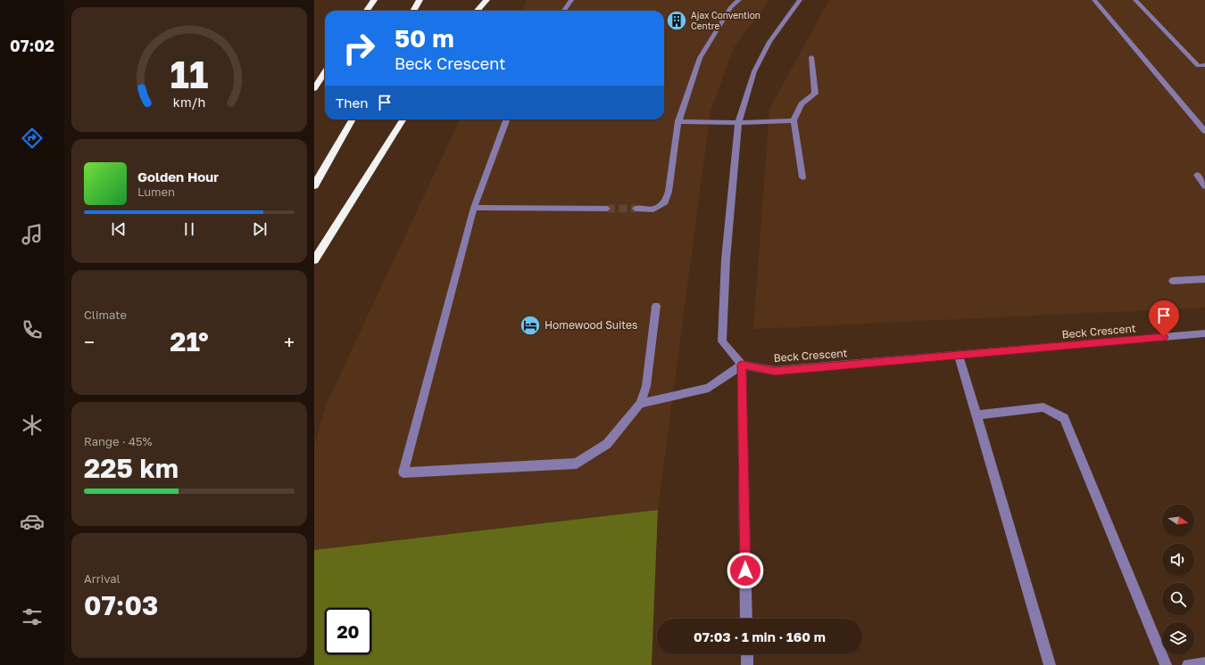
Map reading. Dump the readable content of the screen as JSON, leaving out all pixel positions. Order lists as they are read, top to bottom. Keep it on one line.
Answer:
{"streets":{"street":["Beck Crescent"]},"places":{"building":["Ajax Convention Centre"],"hotel":["Homewood Suites"]},"north":"right","page":{"tabs":"07:02","turn":["50 m","Beck Crescent"],"then":"Then","song":["Golden Hour","Lumen"],"tile":["Climate",["Range · 45%","225 km"],["Arrival","07:03"]],"heat":["−","21°","+"],"limit":"20","trip":"07:03 · 1 min · 160 m","gauge":["11","km/h"]}}
